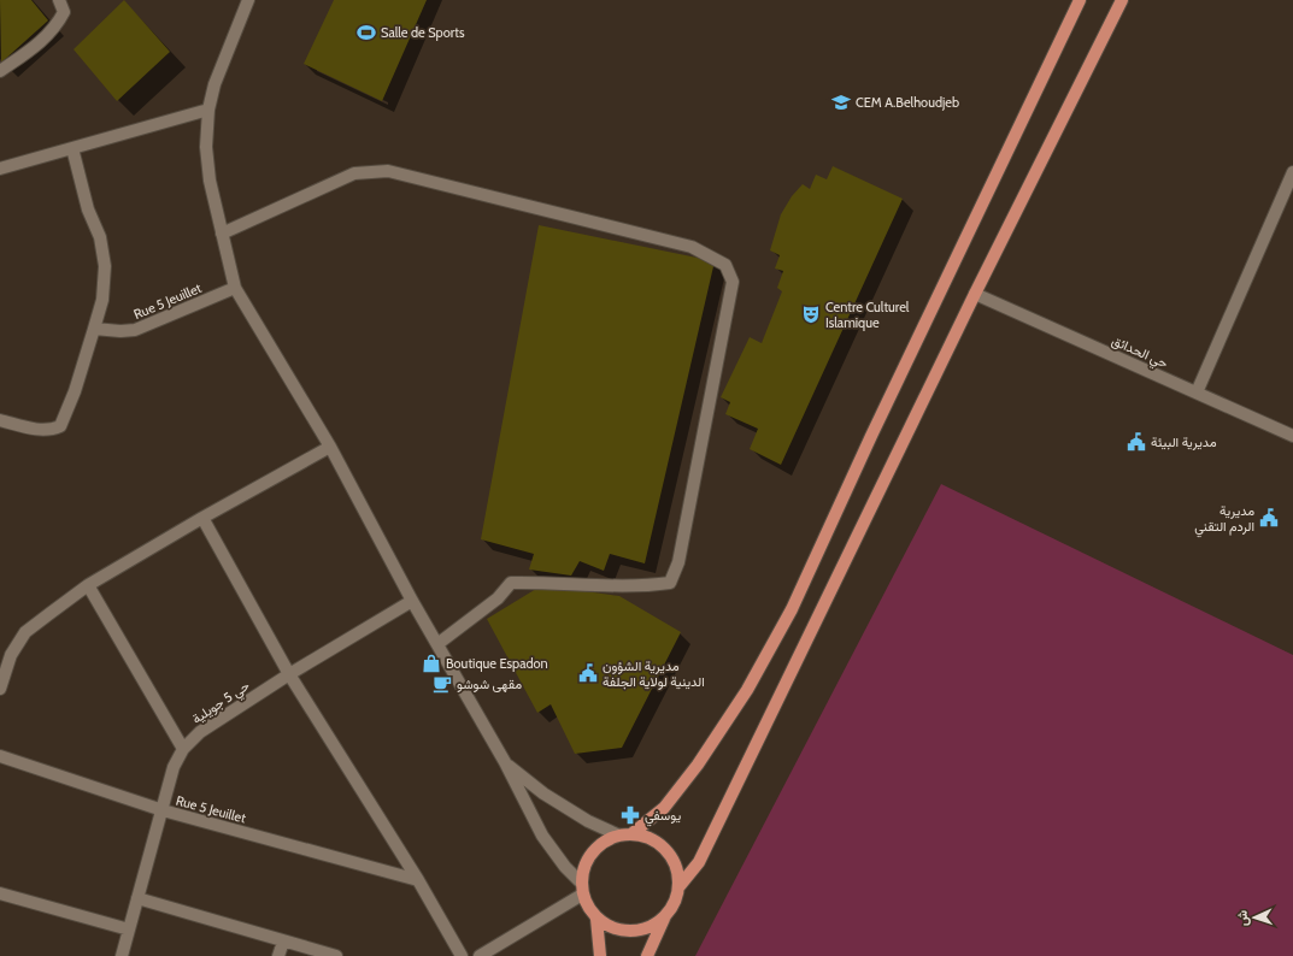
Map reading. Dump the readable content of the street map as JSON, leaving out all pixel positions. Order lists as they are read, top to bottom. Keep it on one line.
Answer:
{"streets":{"street":["Rue 5 Jeuillet","حي الحدائق","حي 5 جويلية"]},"crossings":[["Rue 5 Jeuillet","حي 5 جويلية"]],"places":{"sports":["Salle de Sports"],"school or university":["CEM A.Belhoudjeb"],"theatre":["Centre Culturel Islamique"],"public building":["مديرية البيئة","مديرية الردم التقني","مديرية الشؤون الدينية لولاية الجلفة"],"shop":["Boutique Espadon"],"cafe":["مقهى شوشو"],"pharmacy":["يوسفي"]},"north":"left"}
